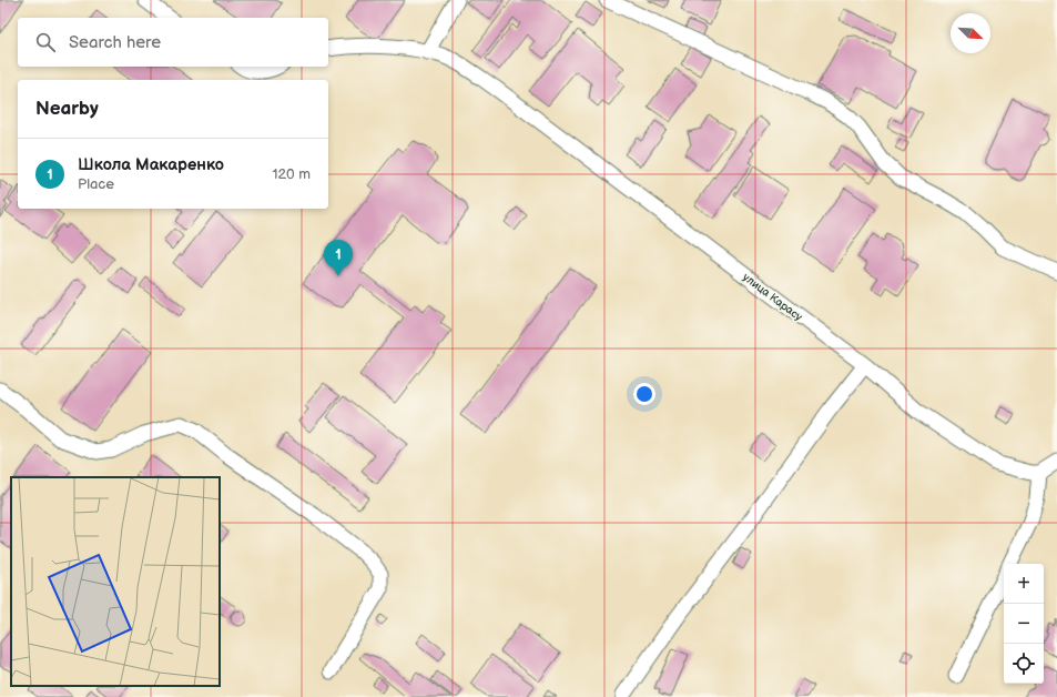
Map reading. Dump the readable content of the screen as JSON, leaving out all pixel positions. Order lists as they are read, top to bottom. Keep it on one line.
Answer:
{"streets":{"street":["улица Карасу"]},"north":"bottom right","page":{"search":"Search here","heading":"Nearby","list":[{"mark":"1","name":"Школа Макаренко","note":"Place","value":"120 m"}],"pins":"1","map_buttons":["+","−"]}}
